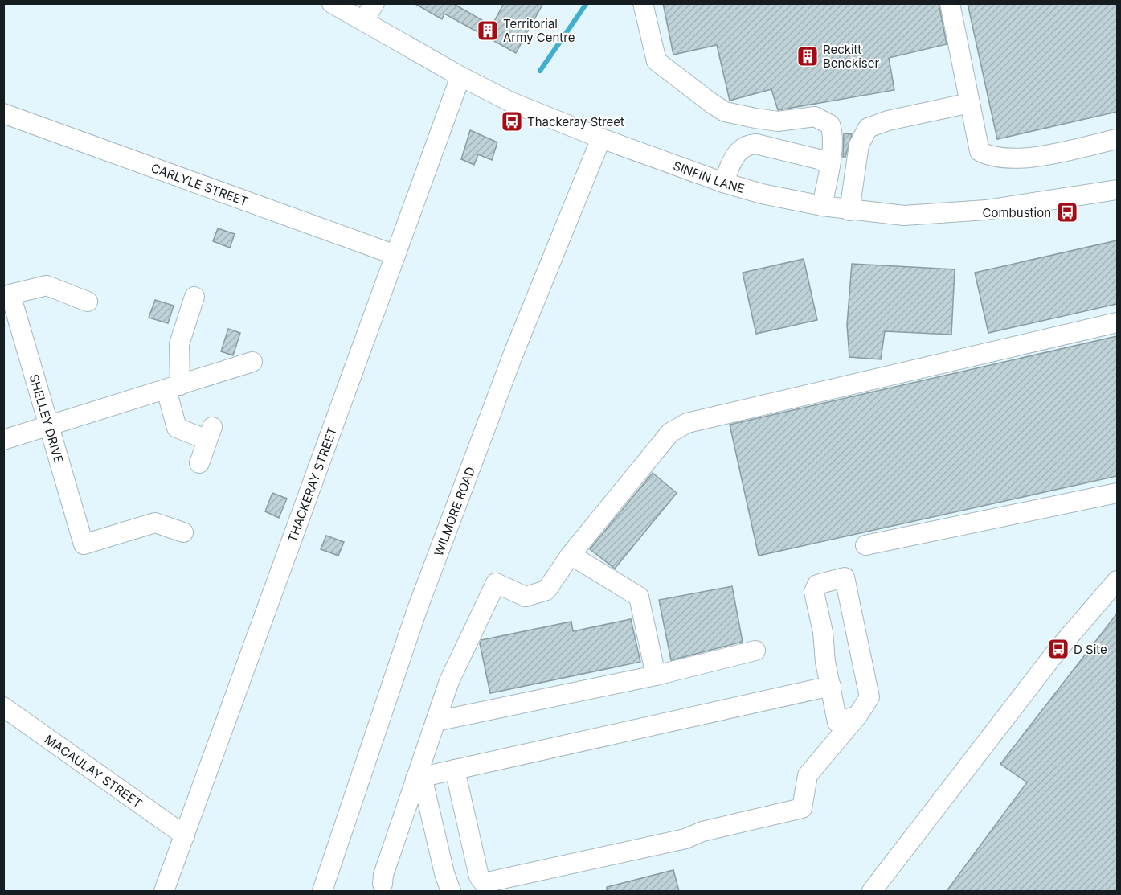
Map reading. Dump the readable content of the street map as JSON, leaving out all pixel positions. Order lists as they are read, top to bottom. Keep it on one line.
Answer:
{"streets":{"street":["SINFIN LANE","CARLYLE STREET","SHELLEY DRIVE","THACKERAY STREET","WILMORE ROAD","MACAULAY STREET"]},"crossings":[["SINFIN LANE","THACKERAY STREET"],["SINFIN LANE","WILMORE ROAD"],["CARLYLE STREET","THACKERAY STREET"],["THACKERAY STREET","MACAULAY STREET"]],"places":{"building":["Territorial Army Centre","Reckitt Benckiser"],"bus stop":["Thackeray Street","Combustion","D Site"]}}
